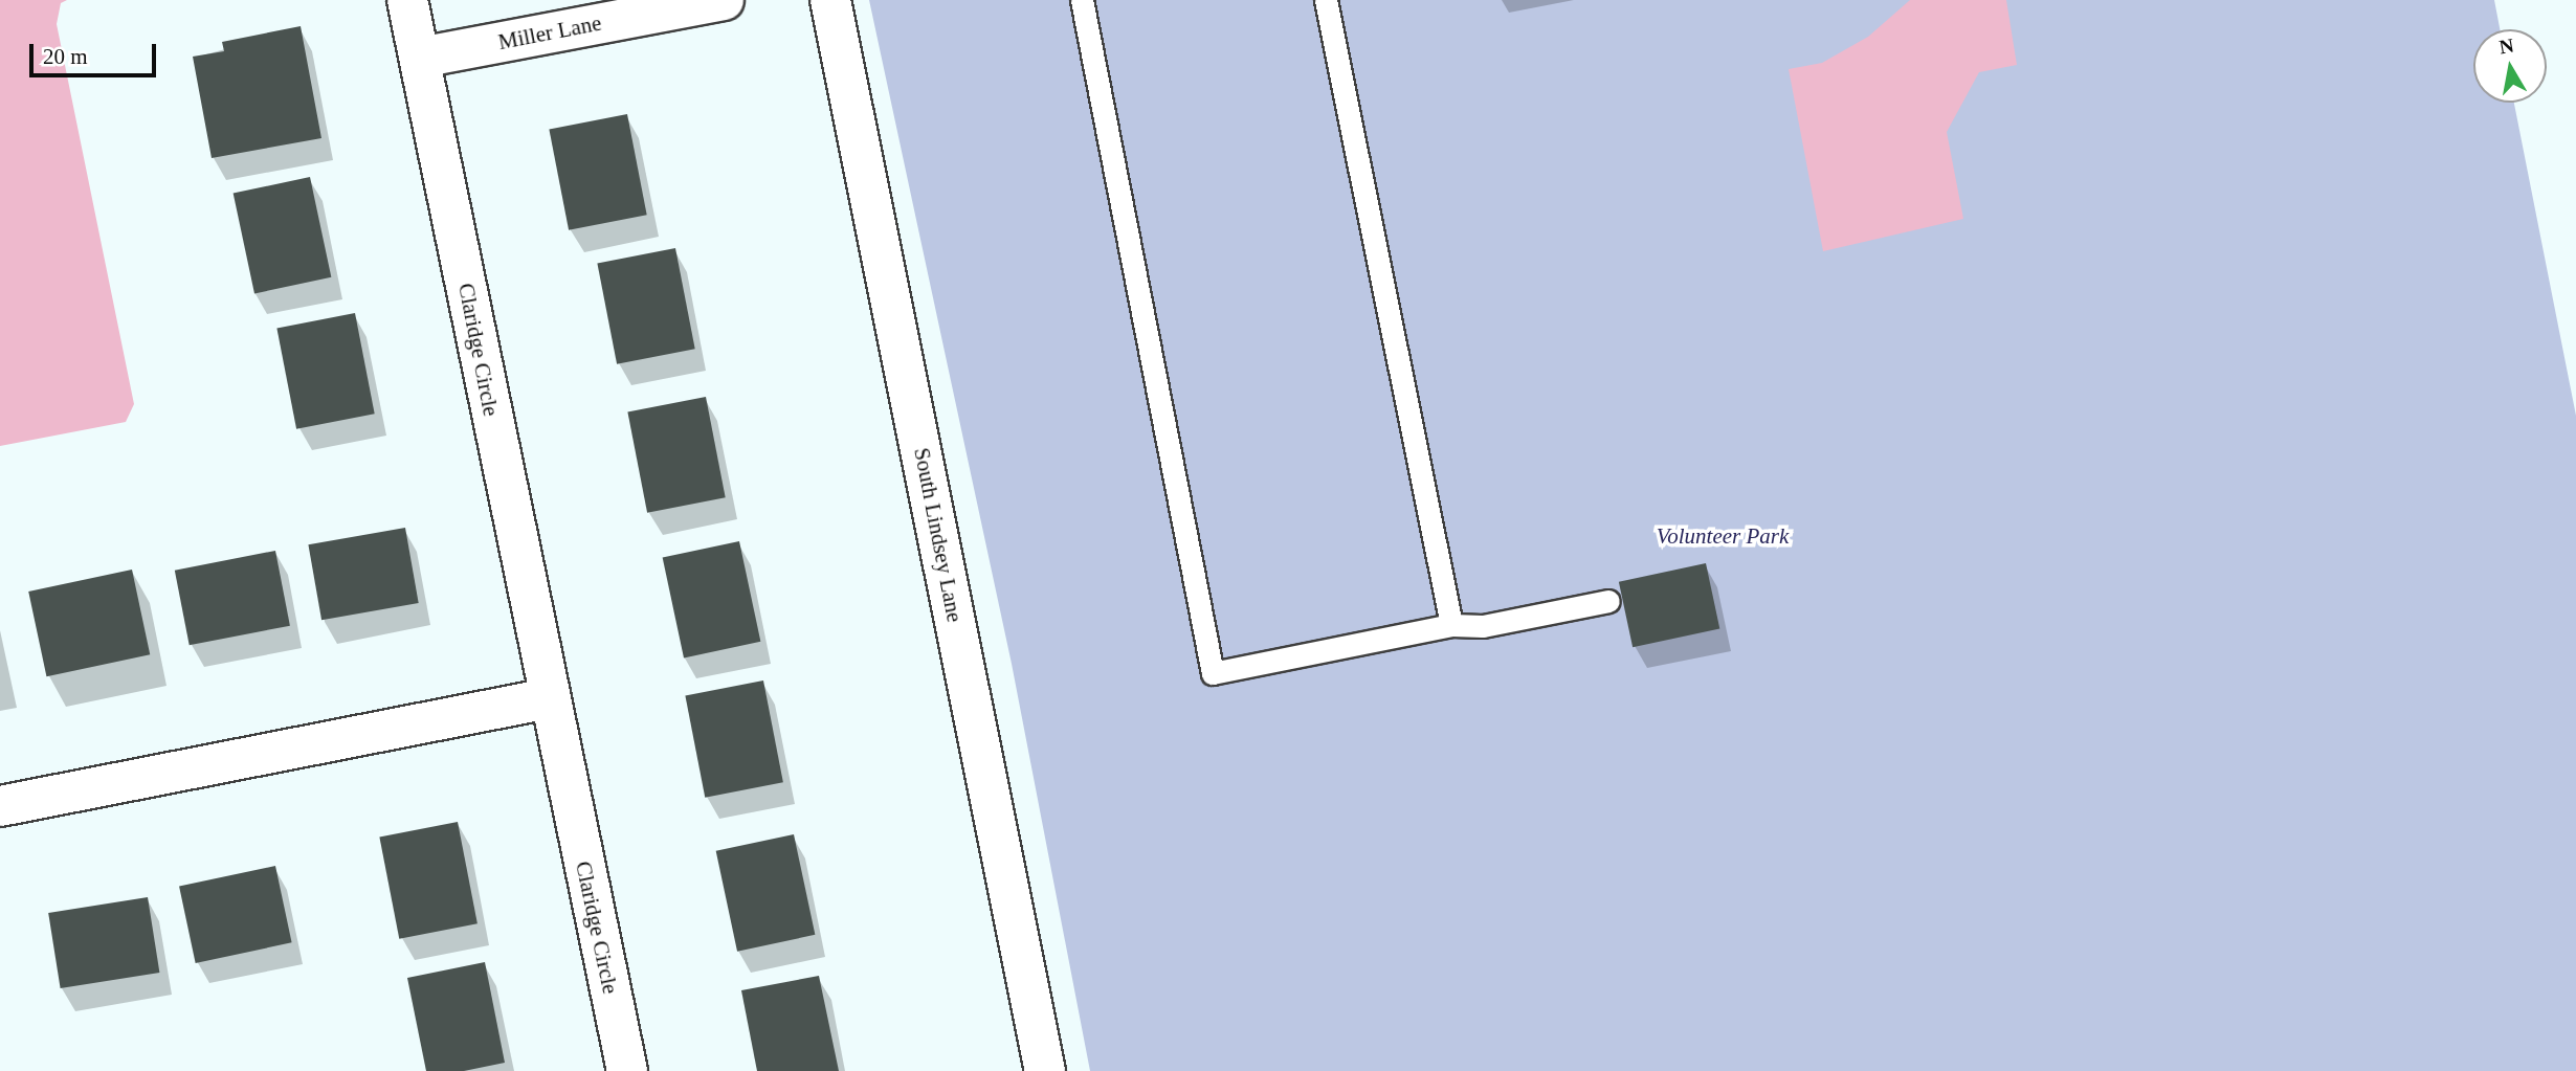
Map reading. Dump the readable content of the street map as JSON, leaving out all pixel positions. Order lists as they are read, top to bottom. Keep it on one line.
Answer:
{"streets":{"street":["Miller Lane","Claridge Circle","South Lindsey Lane"]},"crossings":[["Miller Lane","Claridge Circle"]],"parks":["Volunteer Park"],"scale_bar":"20 m","north":"top"}
